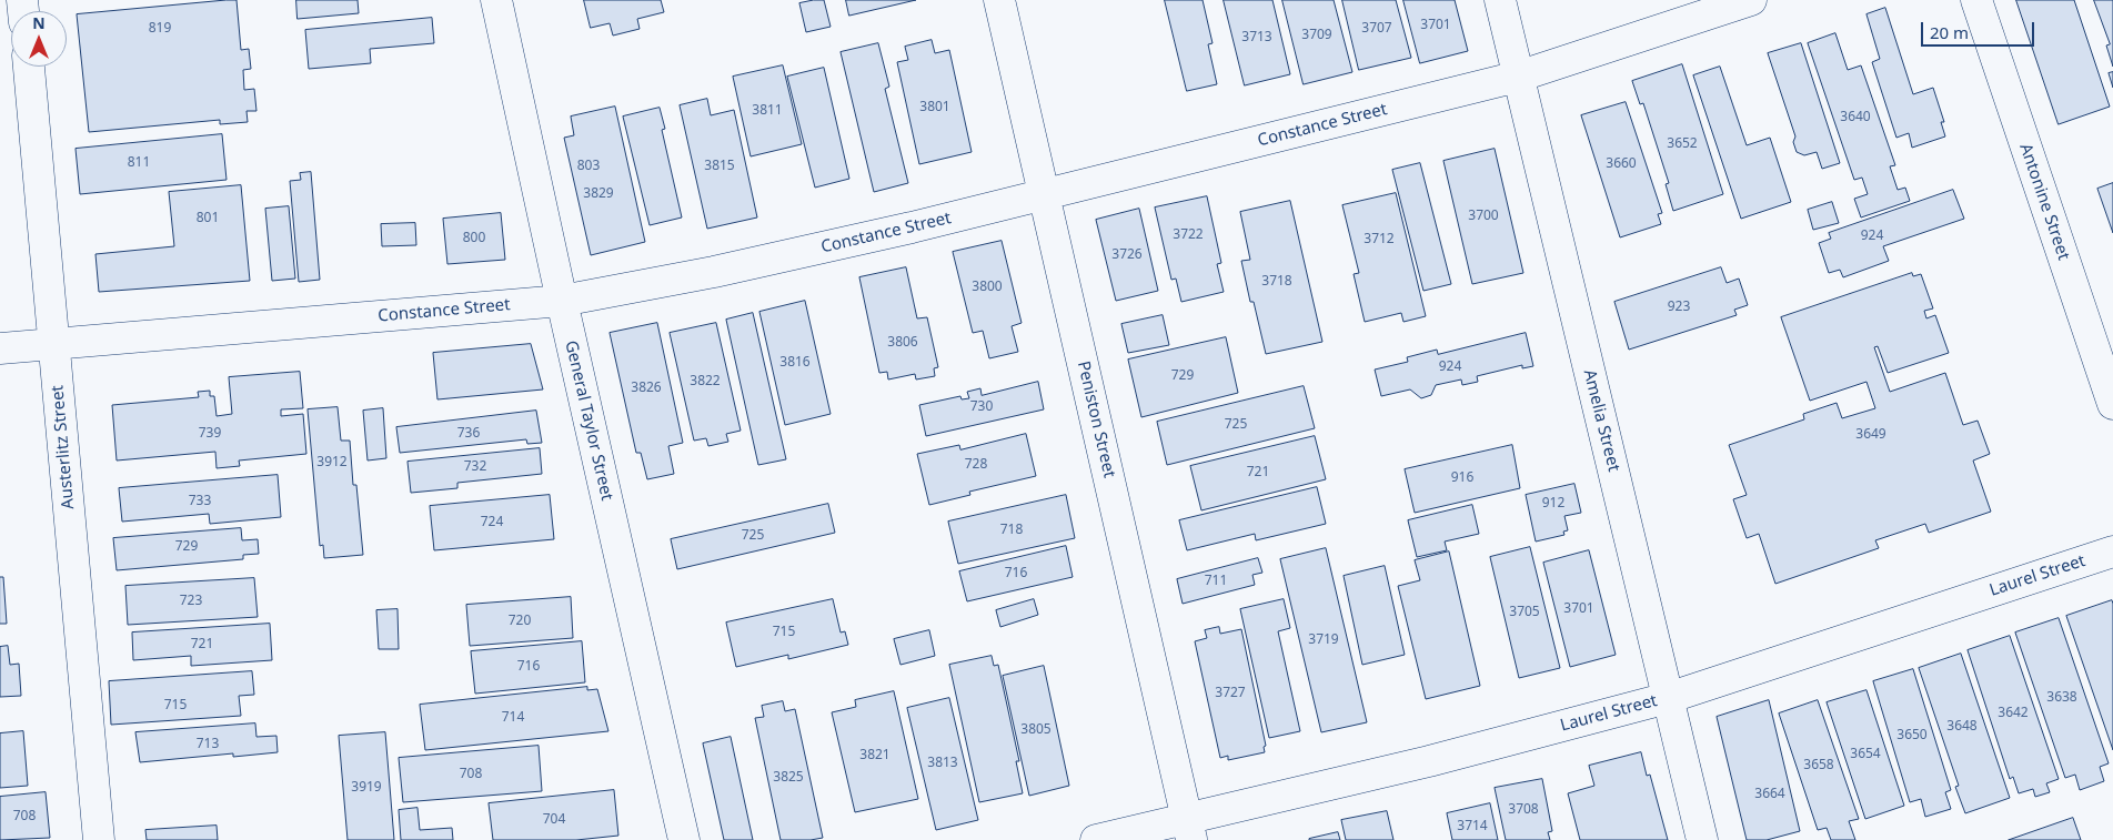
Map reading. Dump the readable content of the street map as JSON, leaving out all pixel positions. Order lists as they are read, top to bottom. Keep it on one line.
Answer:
{"streets":{"street":["Constance Street","Antonine Street","Peniston Street","General Taylor Street","Amelia Street","Austerlitz Street","Laurel Street"]},"crossings":[["Constance Street","Peniston Street"],["Constance Street","General Taylor Street"],["Constance Street","Amelia Street"],["Constance Street","Austerlitz Street"],["Peniston Street","Laurel Street"],["Amelia Street","Laurel Street"]],"house_numbers":["3701","819","3707","3709","3713","3801","3811","3640","3652","811","3660","803","3815","3829","3700","801","3722","924","800","3712","3726","3718","3800","923","3806","3816","924","729","3822","3826","730","725","739","736","3649","3912","728","732","721","916","733","912","724","718","725","729","716","711","723","3701","3705","720","715","3719","721","716","3727","3638","715","3642","714","3648","3805","3650","713","3654","3821","3813","3658","708","3825","3919","3664","3708","708","704","3714"],"scale_bar":"20 m","north":"top"}
